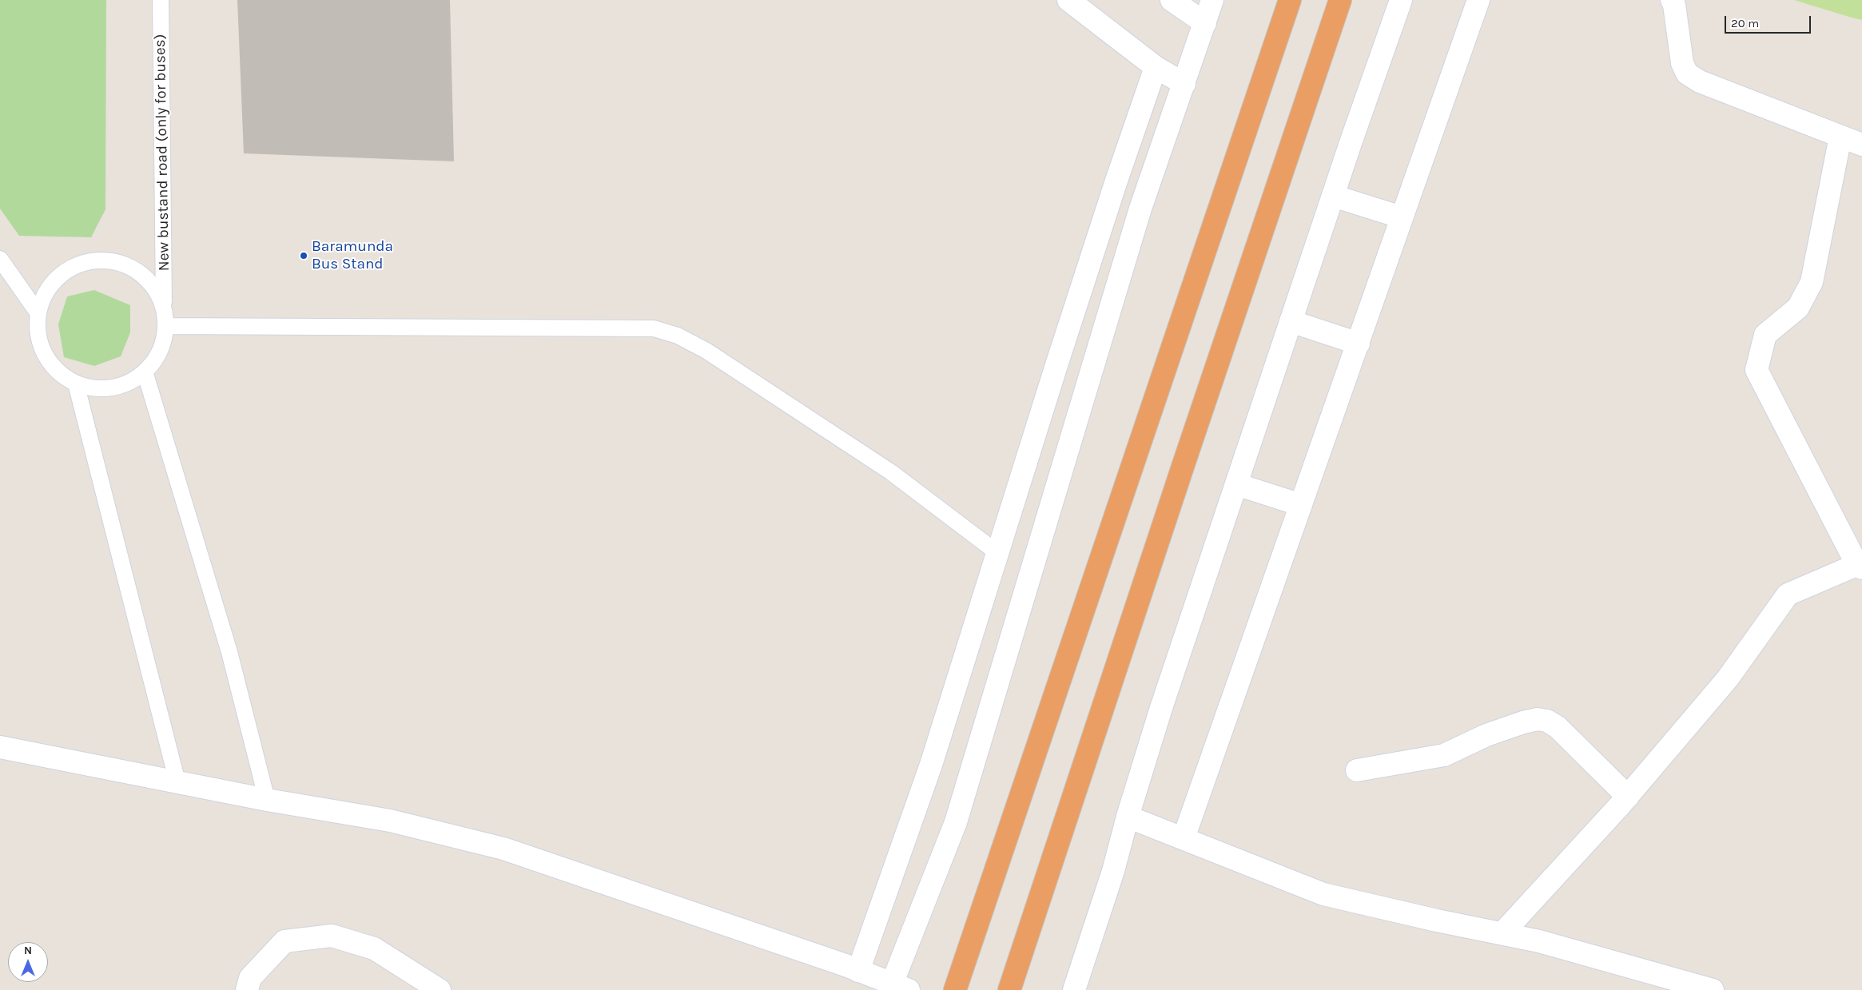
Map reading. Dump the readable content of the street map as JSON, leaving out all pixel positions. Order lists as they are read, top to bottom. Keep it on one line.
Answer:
{"streets":{"lane":["New bustand road (only for buses)"]},"places":["Baramunda Bus Stand"],"scale_bar":"20 m","north":"top"}
